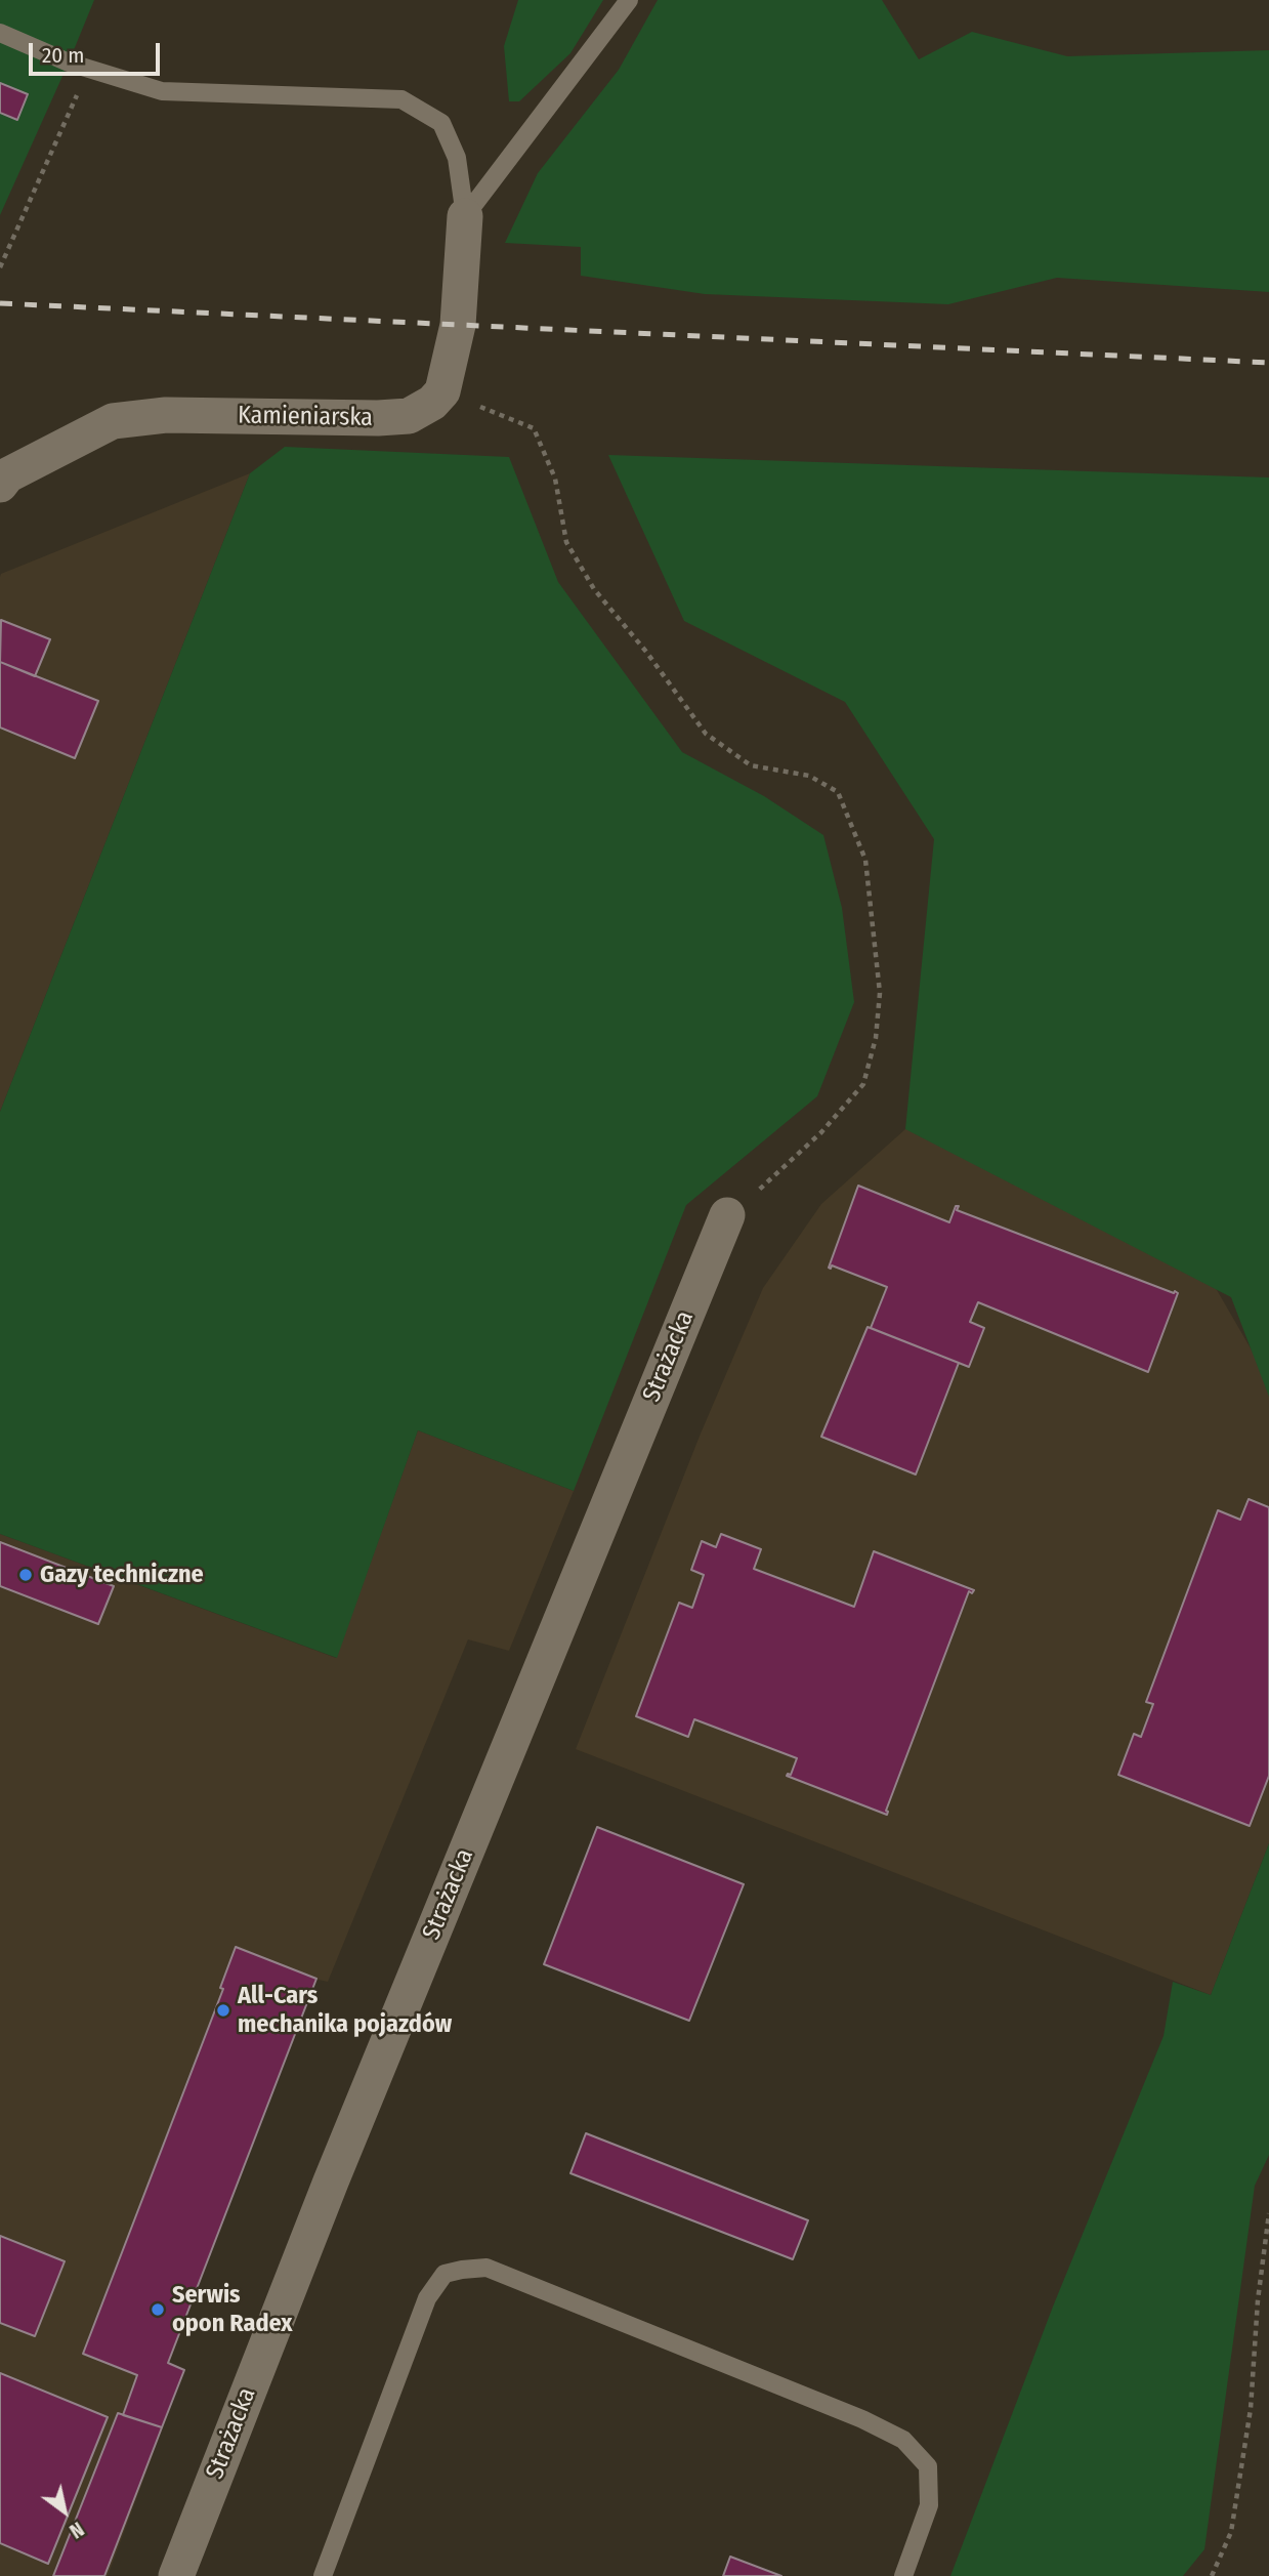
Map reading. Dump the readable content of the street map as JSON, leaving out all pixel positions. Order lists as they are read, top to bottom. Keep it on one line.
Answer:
{"streets":{"street":["Kamieniarska","Strażacka"]},"places":["Gazy techniczne","All-Cars mechanika pojazdów","Serwis opon Radex"],"scale_bar":"20 m","north":"bottom right"}
